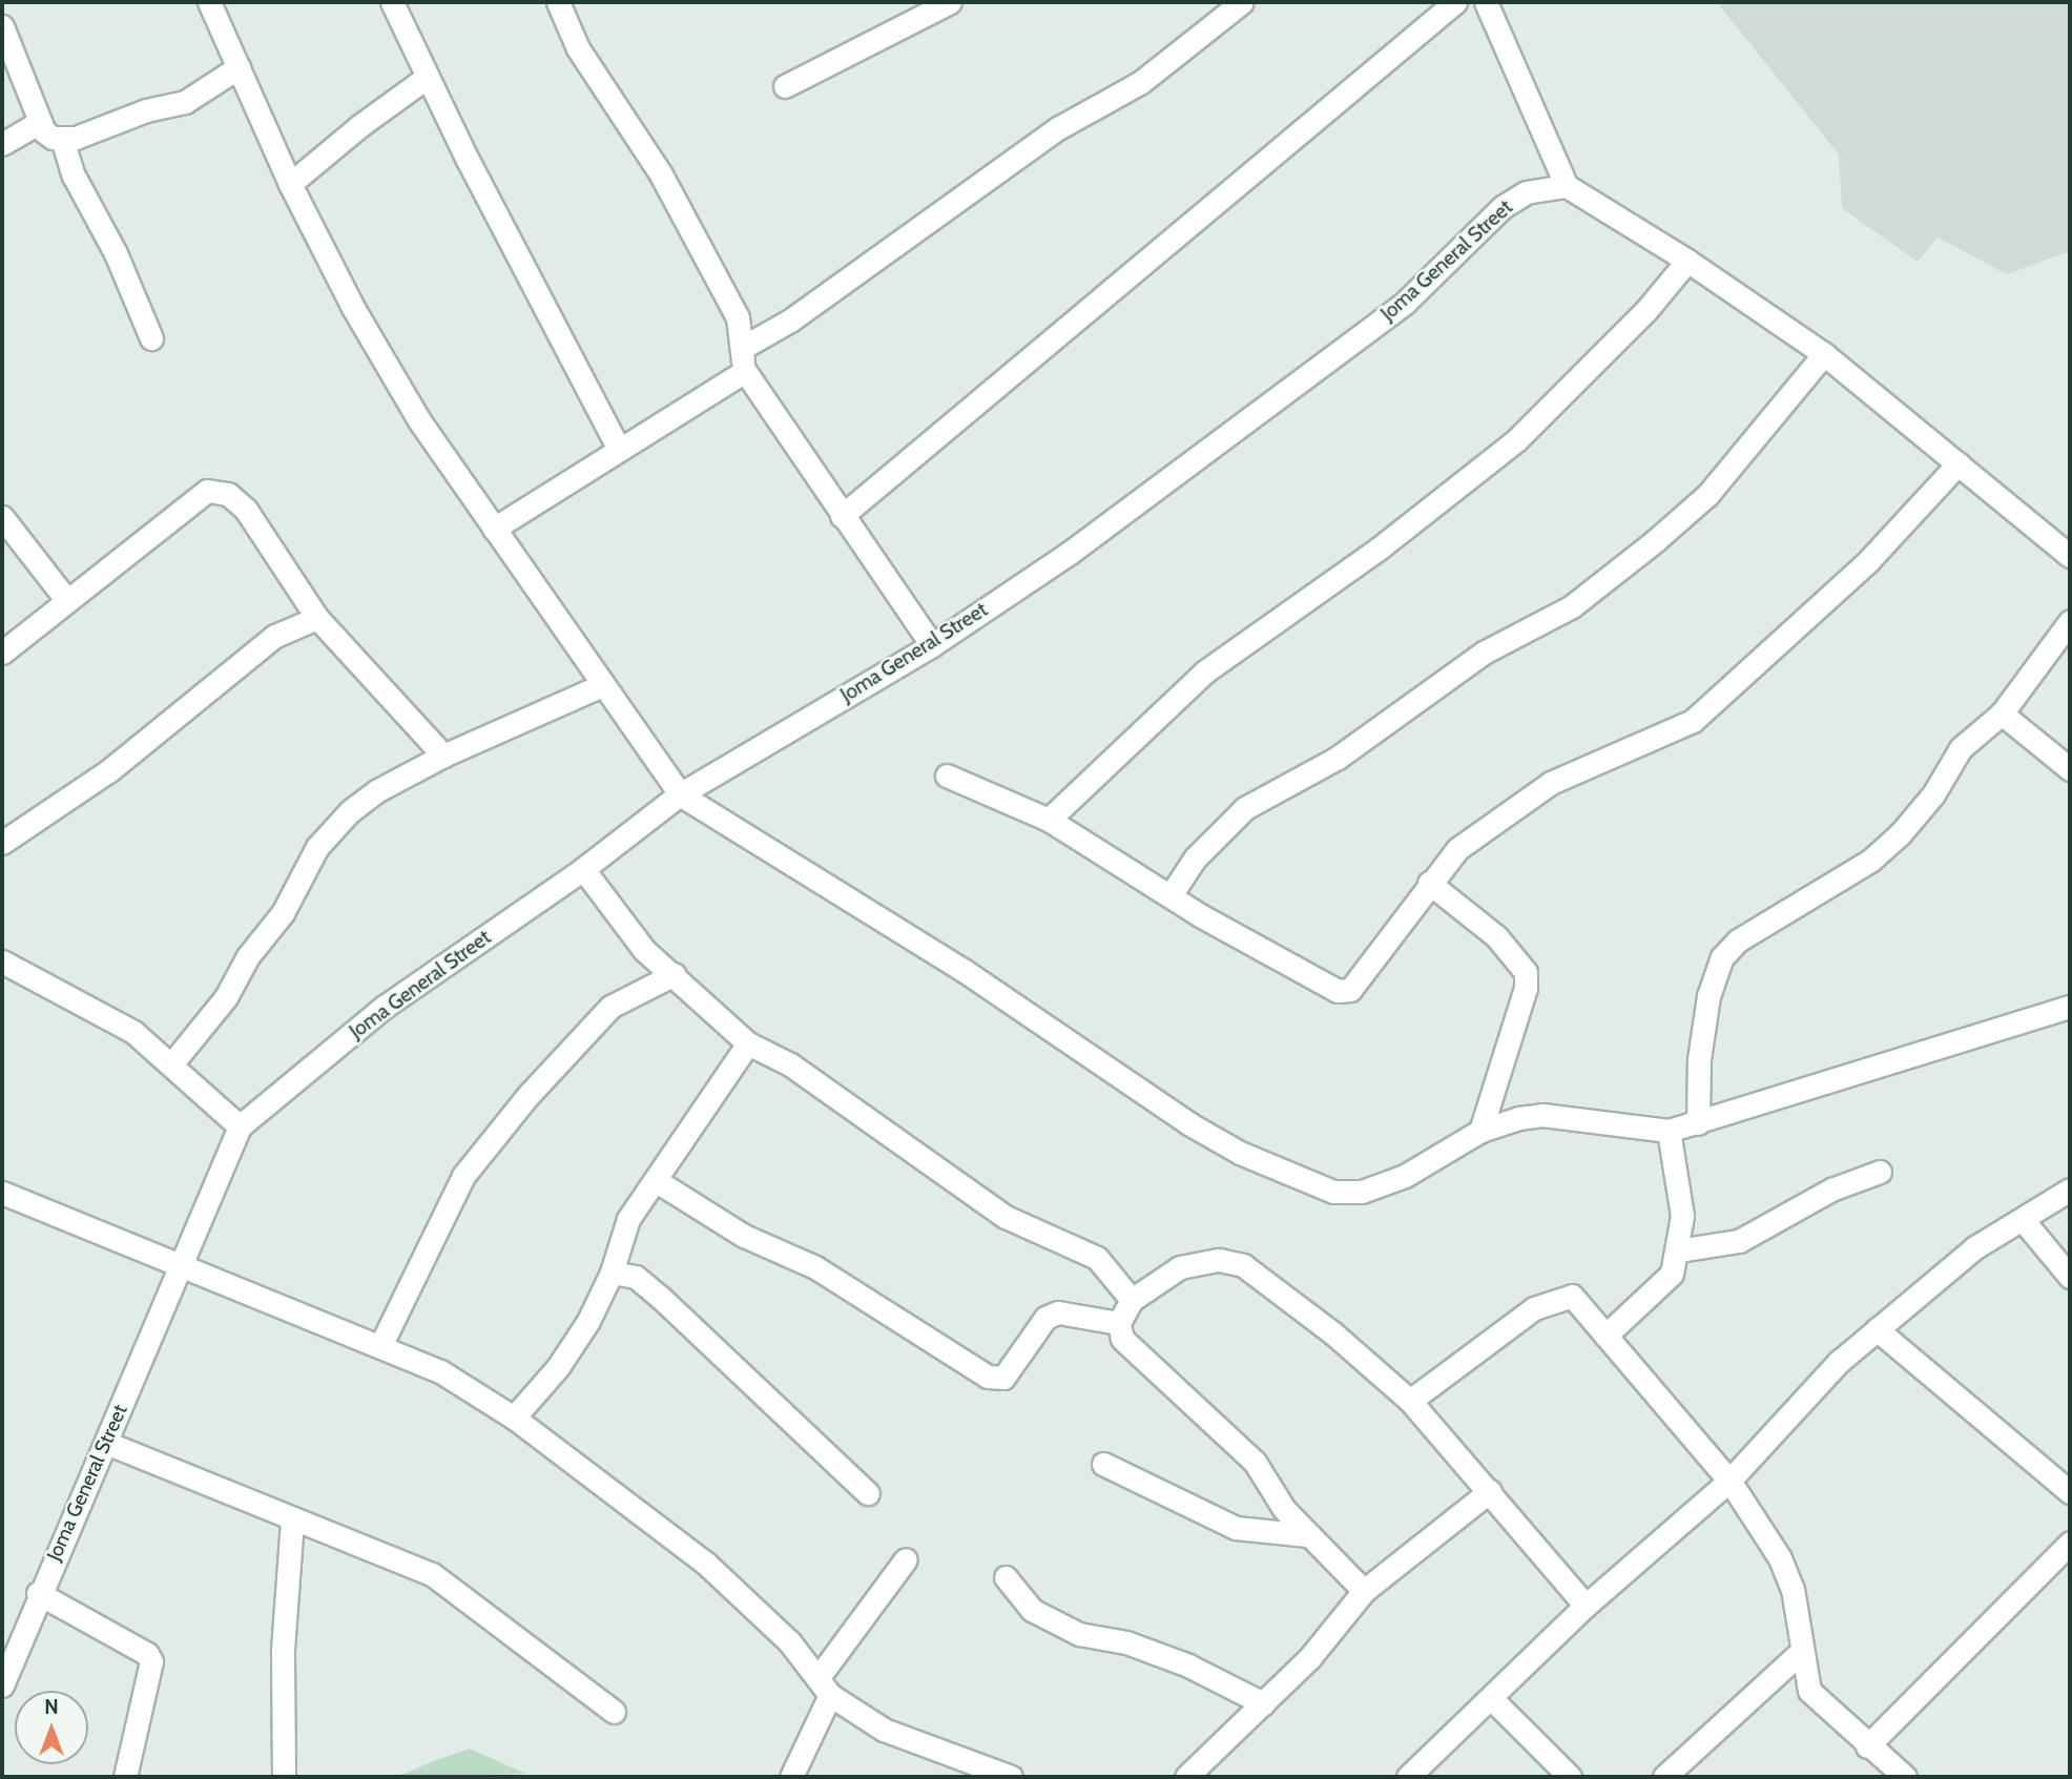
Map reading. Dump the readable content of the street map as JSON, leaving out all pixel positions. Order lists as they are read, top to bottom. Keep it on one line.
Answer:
{"streets":{"street":["Joma General Street"]},"north":"top"}
